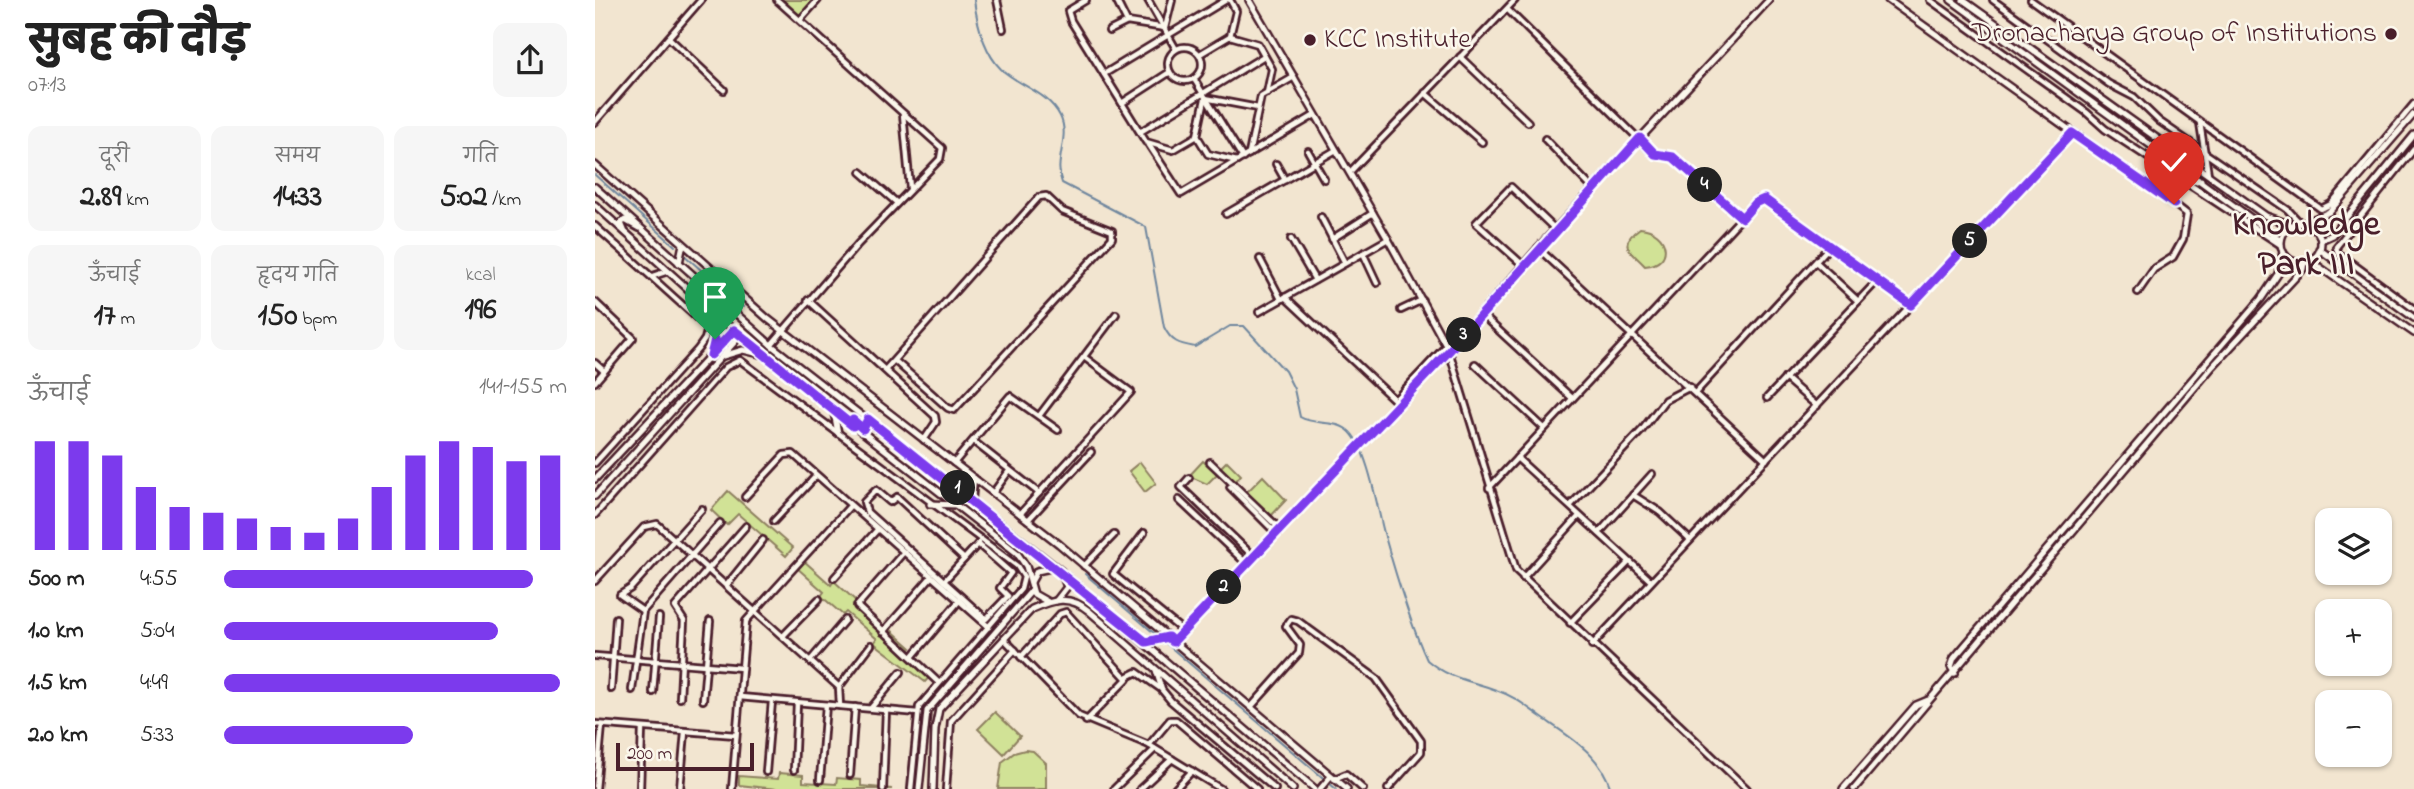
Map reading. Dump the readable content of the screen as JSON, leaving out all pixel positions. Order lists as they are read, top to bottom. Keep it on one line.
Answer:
{"districts":["Knowledge Park III"],"places":["Dronacharya Group of Institutions","KCC Institute"],"scale_bar":"200 m","page":{"heading":["सुबह की दौड़","07:13"],"stats":[["दूरी","2.89 km"],["समय","14:33"],["गति","5:02 /km"],["ऊँचाई","17 m"],["हृदय गति","150 bpm"],["kcal","196"]],"pins":["4","5","3","1","2"],"chart":["ऊँचाई","141–155 m"],"map_buttons":["+","−"],"list":[{"name":"500 m","note":"4:55"},{"name":"1.0 km","note":"5:04"},{"name":"1.5 km","note":"4:49"},{"name":"2.0 km","note":"5:33"}],"scale":"200 m"}}
